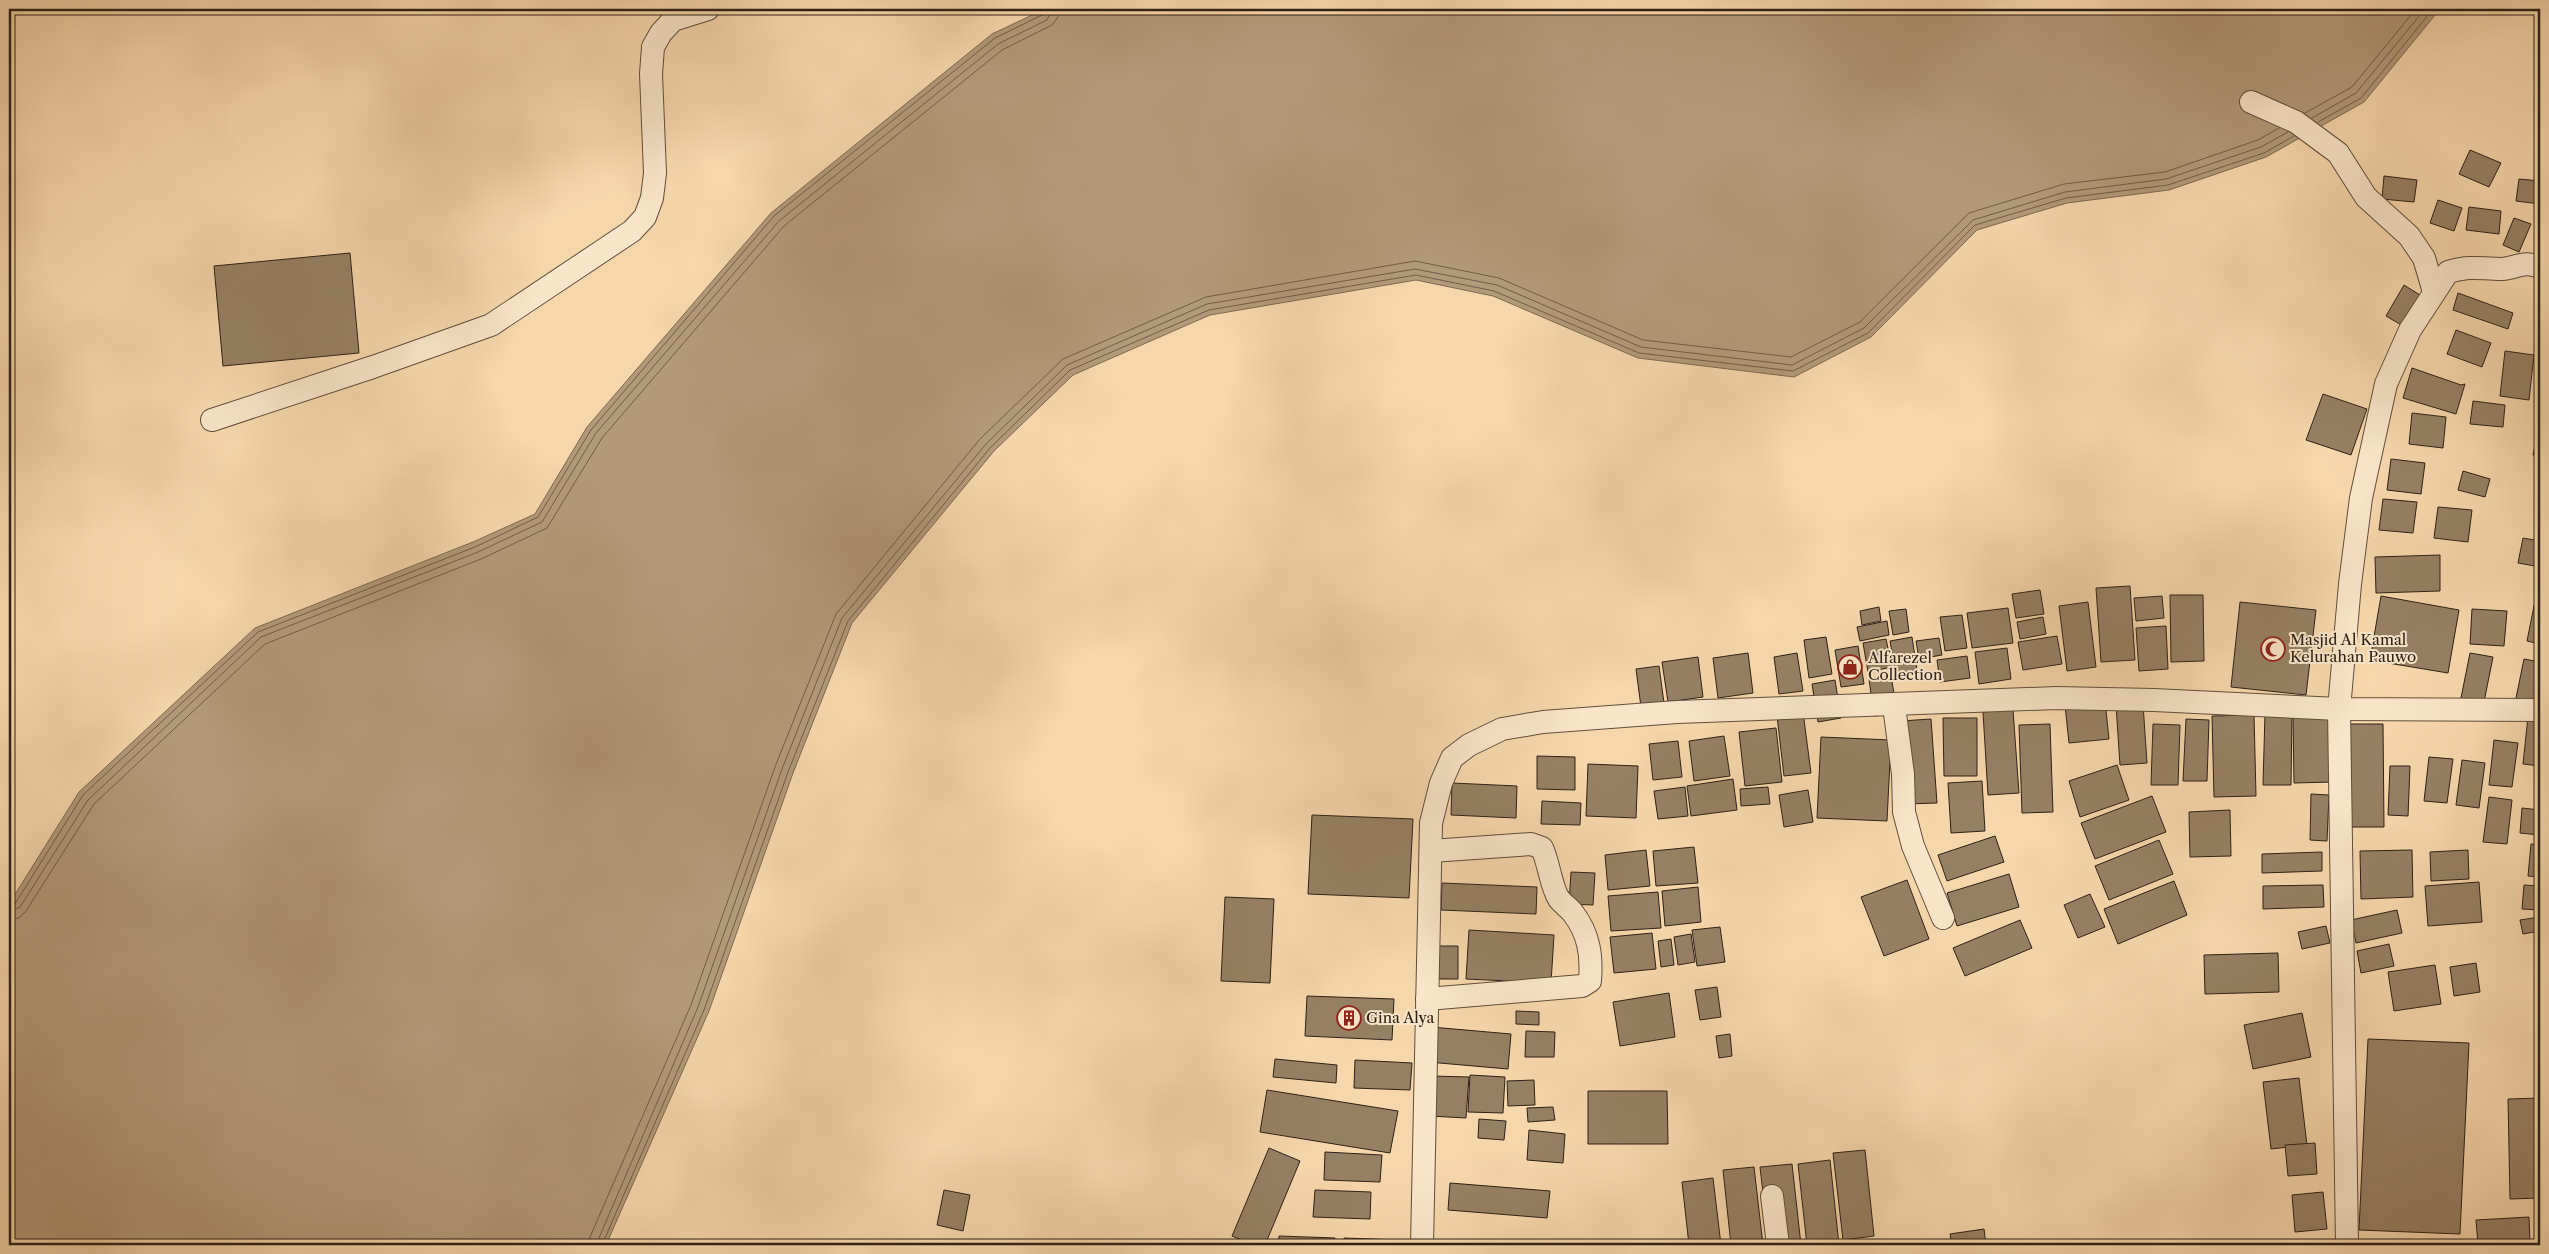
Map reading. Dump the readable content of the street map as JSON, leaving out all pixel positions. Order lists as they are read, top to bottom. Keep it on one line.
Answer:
{"places":{"mosque":["Masjid Al Kamal Kelurahan Pauwo"],"shop":["Alfarezel Collection"],"building":["Gina Alya"]}}
